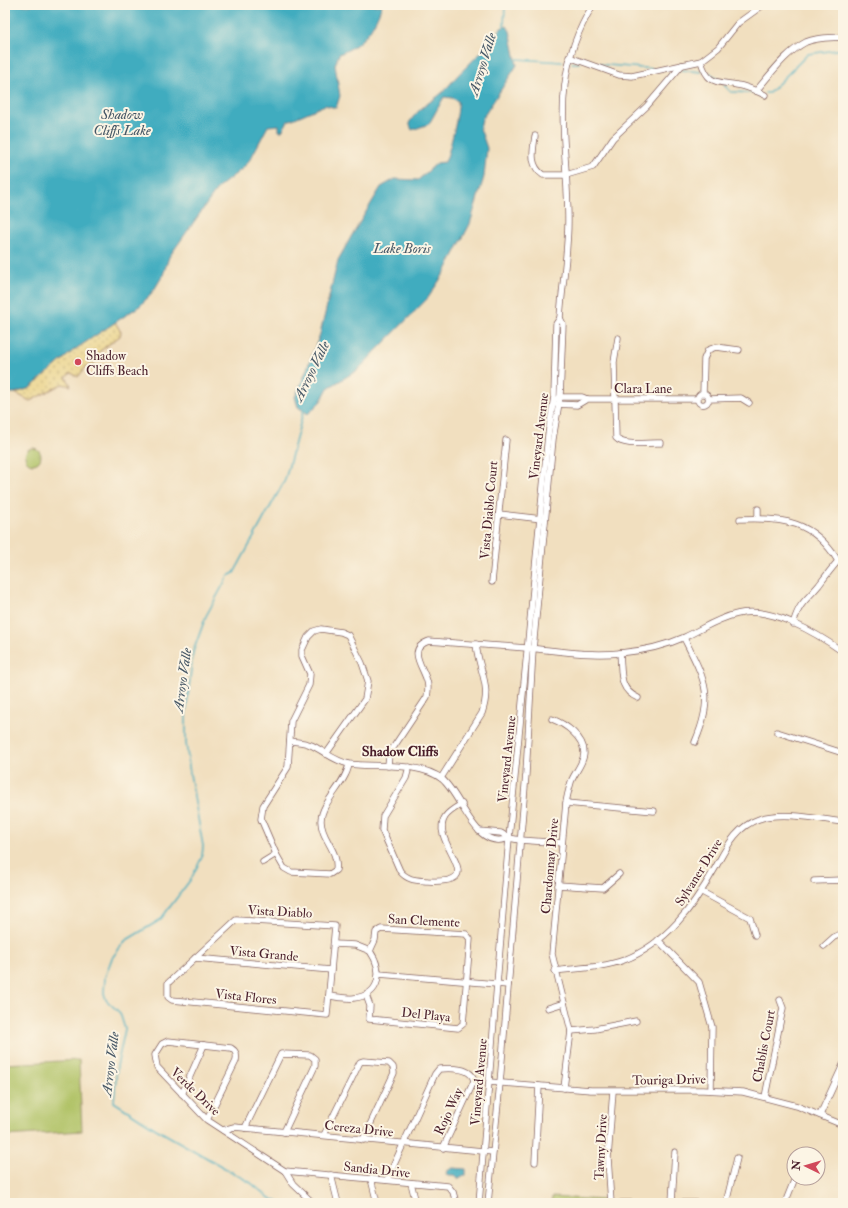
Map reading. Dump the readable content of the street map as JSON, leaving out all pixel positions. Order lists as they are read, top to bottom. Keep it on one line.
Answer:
{"streets":{"street":["Clara Lane","Vineyard Avenue","Vista Diablo Court","Chardonnay Drive","Sylvaner Drive","Vista Diablo","San Clemente","Vista Grande","Vista Flores","Del Playa","Chablis Court","Touriga Drive","Verde Drive","Rojo Way","Cereza Drive","Tawny Drive","Sandia Drive"]},"crossings":[["Clara Lane","Vineyard Avenue"],["Vineyard Avenue","Touriga Drive"],["Vineyard Avenue","Cereza Drive"],["Chardonnay Drive","Sylvaner Drive"],["Vista Diablo","San Clemente"],["Vista Diablo","Vista Grande"],["Vista Diablo","Vista Flores"],["Vista Diablo","Del Playa"],["San Clemente","Vista Grande"],["San Clemente","Vista Flores"],["San Clemente","Del Playa"],["Vista Grande","Vista Flores"],["Vista Grande","Del Playa"],["Vista Flores","Del Playa"],["Chablis Court","Touriga Drive"],["Touriga Drive","Tawny Drive"],["Verde Drive","Cereza Drive"],["Verde Drive","Sandia Drive"],["Rojo Way","Cereza Drive"],["Rojo Way","Sandia Drive"]],"districts":["Shadow Cliffs"],"water":["Arroyo Valle","Shadow Cliffs Lake","Lake Boris"],"places":["Shadow Cliffs Beach"],"north":"left"}
